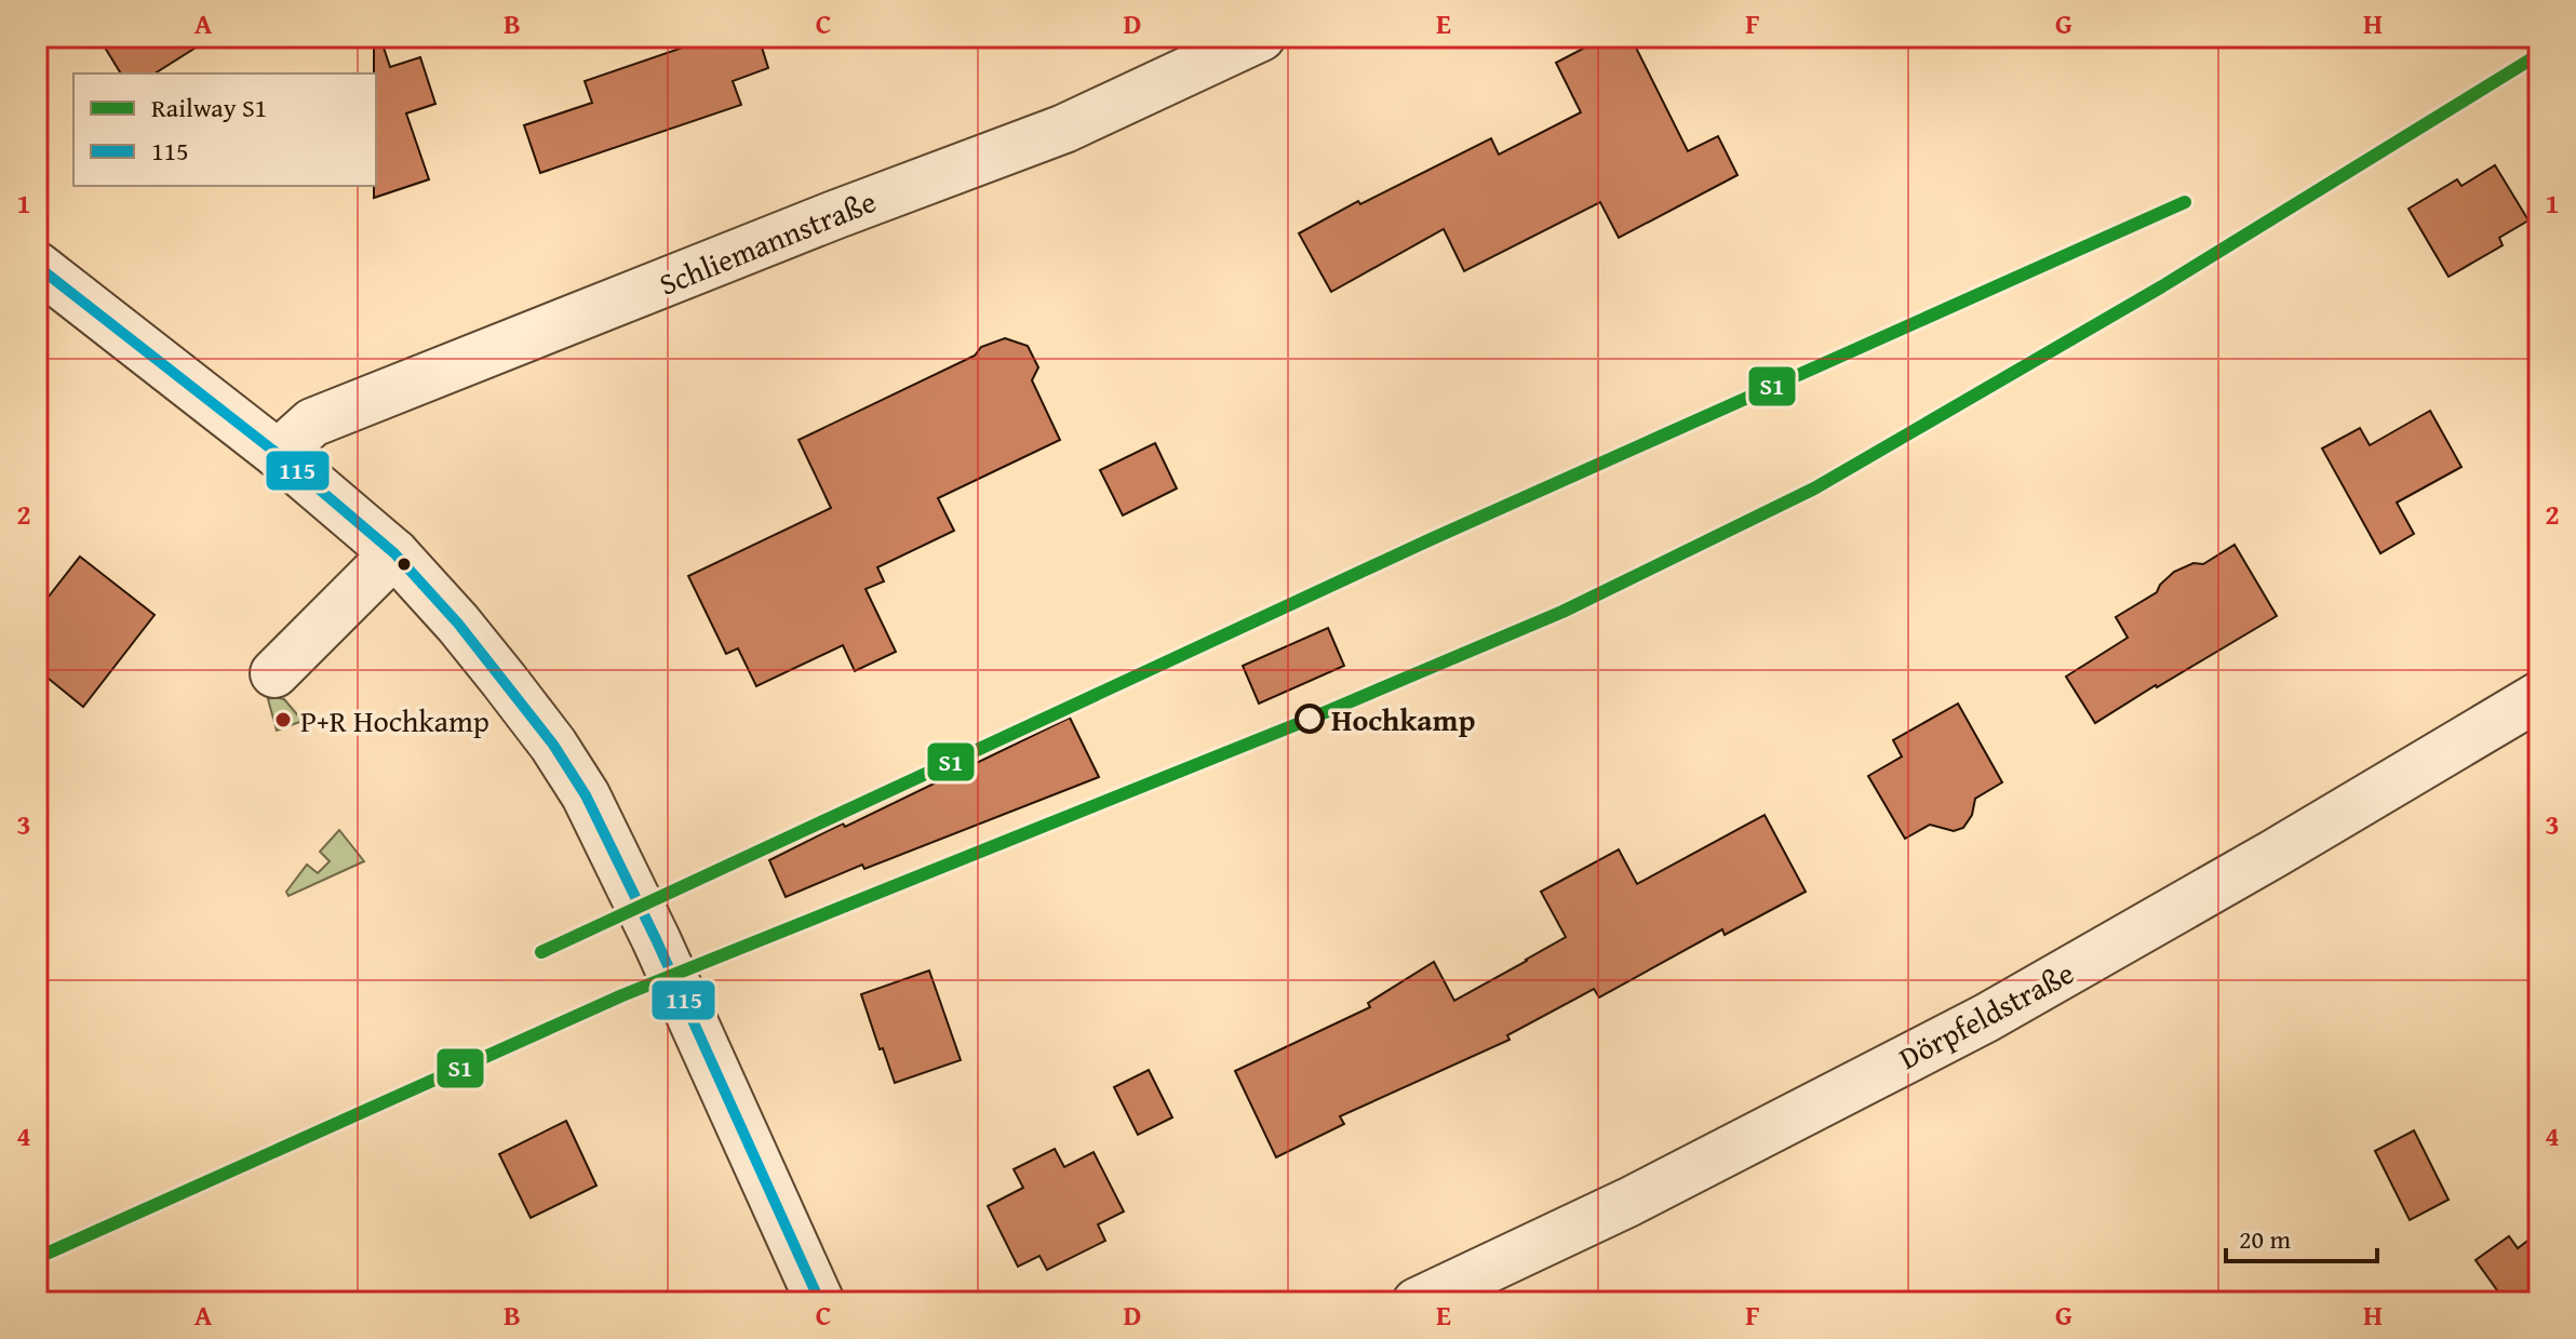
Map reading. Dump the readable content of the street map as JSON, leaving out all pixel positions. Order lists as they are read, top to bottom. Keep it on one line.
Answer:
{"streets":{"street":["Schliemannstraße","Dörpfeldstraße"]},"places":["Hochkamp","P+R Hochkamp"],"lines":["rail line S1","transit line 115"],"legend":["Railway S1","115"],"scale_bar":"20 m","grid":{"columns":["A","B","C","D","E","F","G","H"],"rows":["1","2","3","4"]}}
